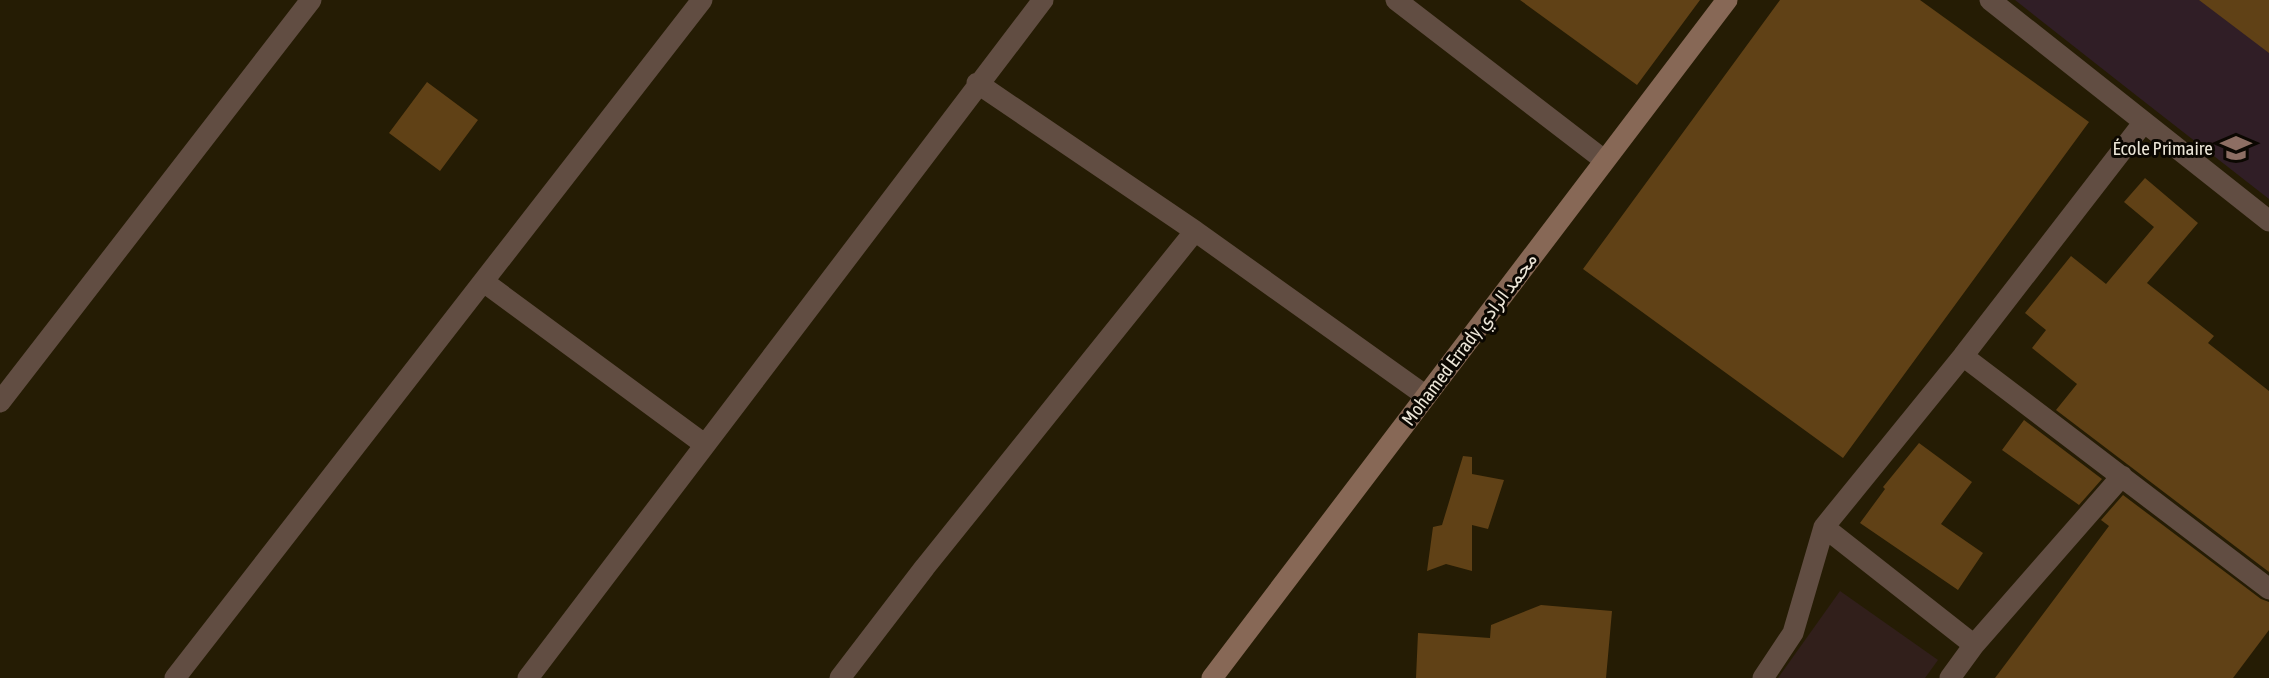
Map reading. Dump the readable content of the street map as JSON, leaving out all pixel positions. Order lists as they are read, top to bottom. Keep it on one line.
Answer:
{"streets":{"street":["Mohamed Errady محمد الرادي"]},"places":{"school or university":["École Primaire"]}}
